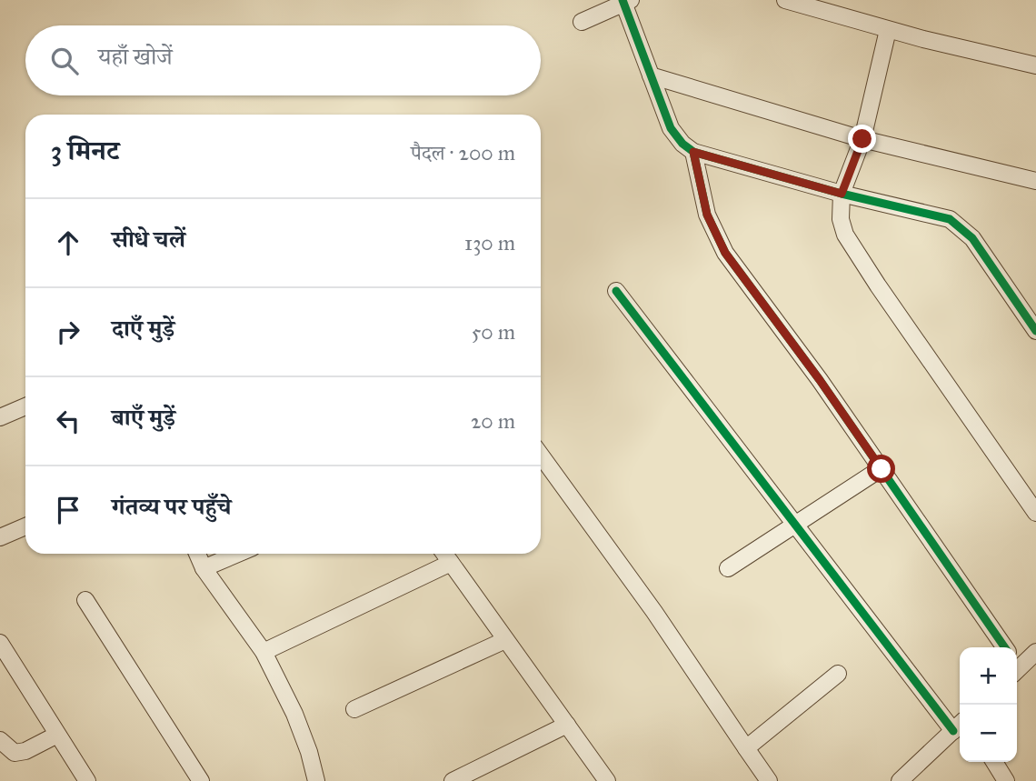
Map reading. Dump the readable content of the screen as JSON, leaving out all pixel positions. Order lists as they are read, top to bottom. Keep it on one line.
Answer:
{"page":{"search":"यहाँ खोजें","heading":["3 मिनट","पैदल · 200 m"],"list":[["सीधे चलें","130 m"],["दाएँ मुड़ें","50 m"],["बाएँ मुड़ें","20 m"],"गंतव्य पर पहुँचे"],"map_buttons":["+","−"]}}
